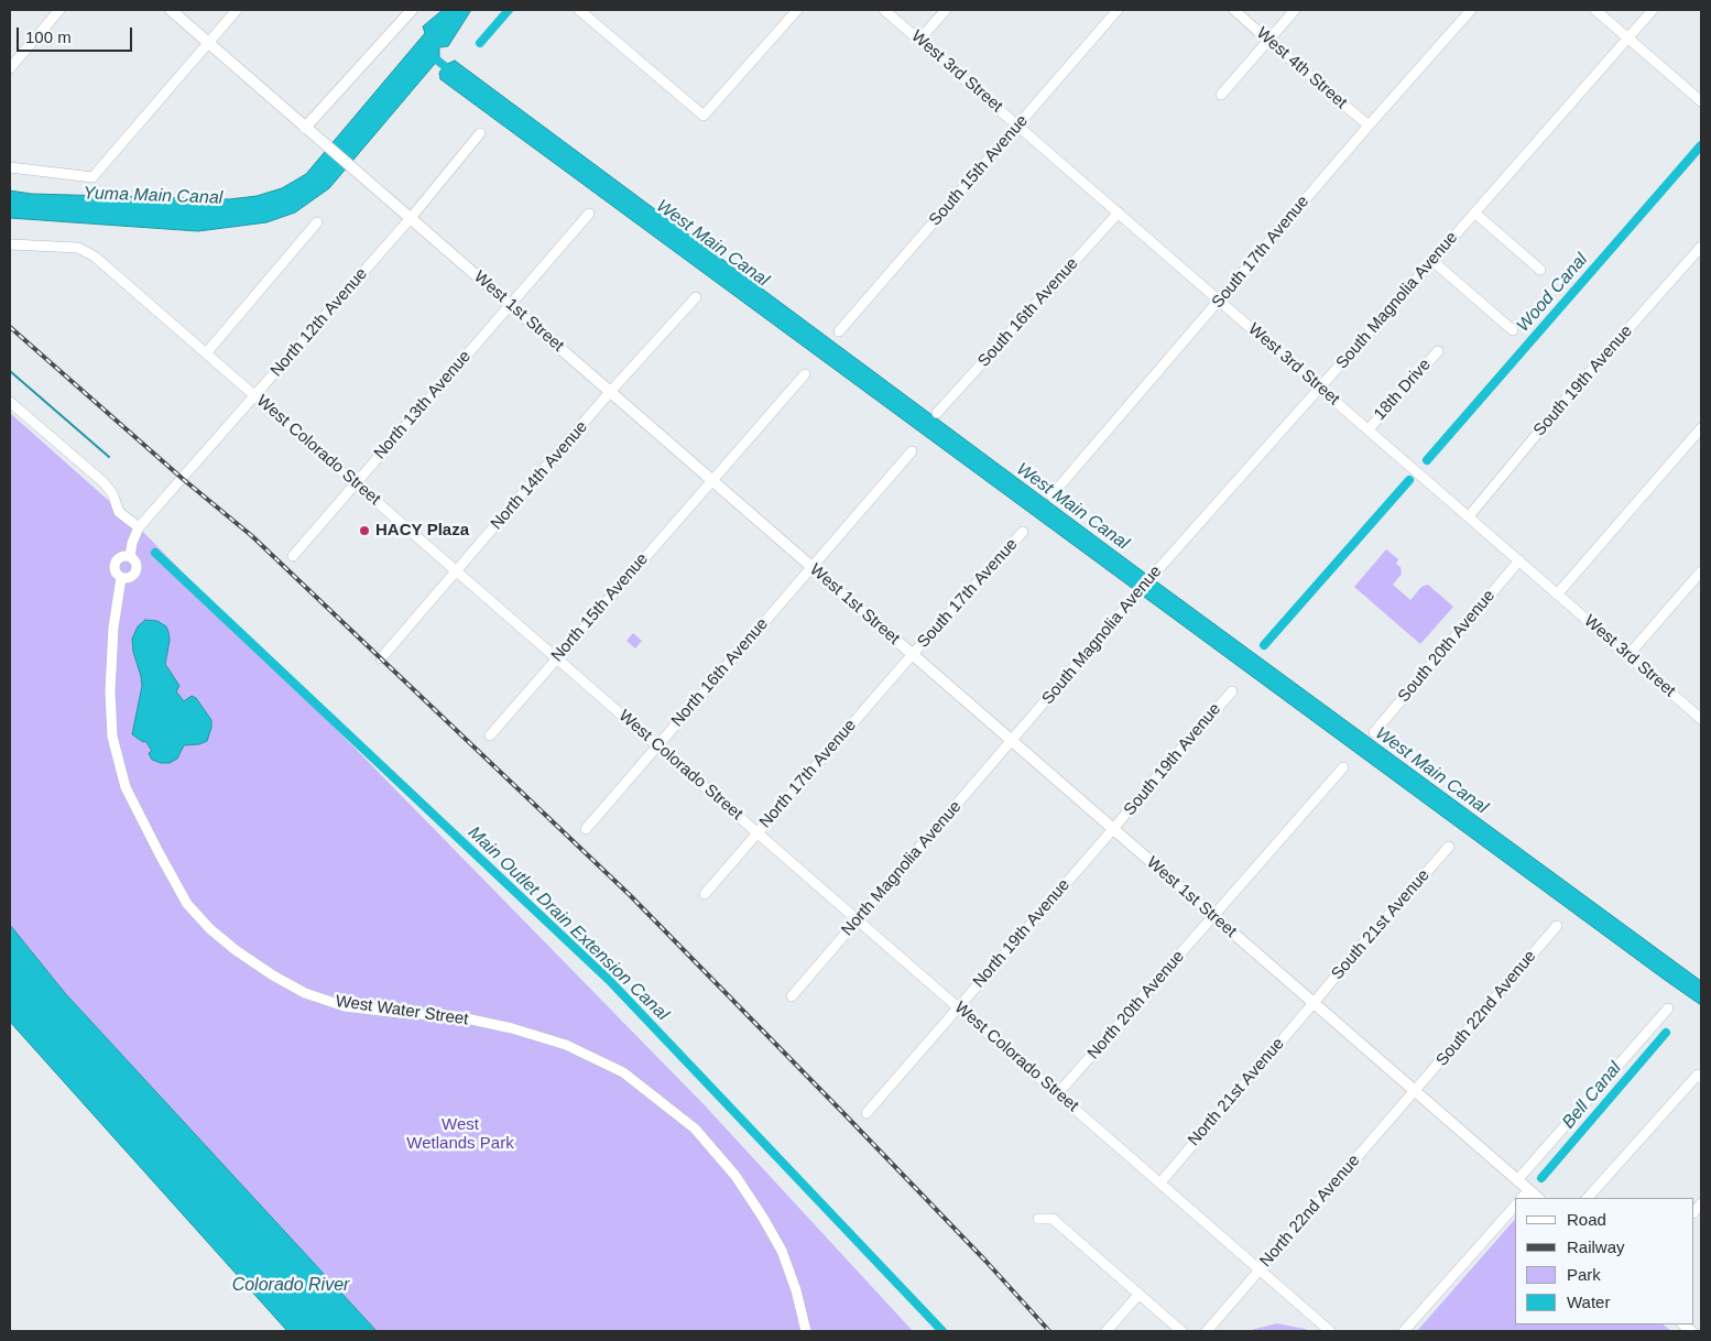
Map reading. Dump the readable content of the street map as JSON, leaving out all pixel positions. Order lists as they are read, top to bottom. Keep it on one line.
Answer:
{"streets":{"main road":["West 1st Street"],"street":["West 4th Street","West 3rd Street","South 15th Avenue","South 17th Avenue","South Magnolia Avenue","South 16th Avenue","North 12th Avenue","South 19th Avenue","18th Drive","North 13th Avenue","West Colorado Street","North 14th Avenue","North 15th Avenue","South 20th Avenue","North 16th Avenue","North 17th Avenue","North Magnolia Avenue","South 21st Avenue","North 19th Avenue","North 20th Avenue","South 22nd Avenue","West Water Street","North 21st Avenue","North 22nd Avenue"]},"crossings":[["West 4th Street","South 17th Avenue"],["West 3rd Street","South 15th Avenue"],["West 3rd Street","South 17th Avenue"],["West 3rd Street","South Magnolia Avenue"],["West 3rd Street","South 16th Avenue"],["West 3rd Street","South 19th Avenue"],["West 3rd Street","18th Drive"],["West 3rd Street","South 20th Avenue"],["South 17th Avenue","West 1st Street"],["South 17th Avenue","North 17th Avenue"],["South Magnolia Avenue","West 1st Street"],["South Magnolia Avenue","North Magnolia Avenue"],["West 1st Street","North 12th Avenue"],["West 1st Street","South 19th Avenue"],["West 1st Street","North 13th Avenue"],["West 1st Street","North 14th Avenue"],["West 1st Street","North 15th Avenue"],["West 1st Street","North 16th Avenue"],["West 1st Street","North 17th Avenue"],["West 1st Street","North Magnolia Avenue"],["West 1st Street","South 21st Avenue"],["West 1st Street","North 19th Avenue"],["West 1st Street","North 20th Avenue"],["West 1st Street","South 22nd Avenue"],["West 1st Street","North 21st Avenue"],["West 1st Street","North 22nd Avenue"],["North 12th Avenue","West Colorado Street"],["North 12th Avenue","West Water Street"],["South 19th Avenue","North 19th Avenue"],["North 13th Avenue","West Colorado Street"],["West Colorado Street","North 14th Avenue"],["West Colorado Street","North 15th Avenue"],["West Colorado Street","North 16th Avenue"],["West Colorado Street","North 17th Avenue"],["West Colorado Street","North Magnolia Avenue"],["West Colorado Street","North 19th Avenue"],["West Colorado Street","North 20th Avenue"],["West Colorado Street","North 21st Avenue"],["West Colorado Street","North 22nd Avenue"],["South 21st Avenue","North 21st Avenue"],["South 22nd Avenue","North 22nd Avenue"]],"water":["Yuma Main Canal","West Main Canal","Wood Canal","Main Outlet Drain Extension Canal","Bell Canal","Colorado River"],"parks":["West Wetlands Park"],"places":["HACY Plaza"],"legend":["Road","Railway","Park","Water"],"scale_bar":"100 m"}
